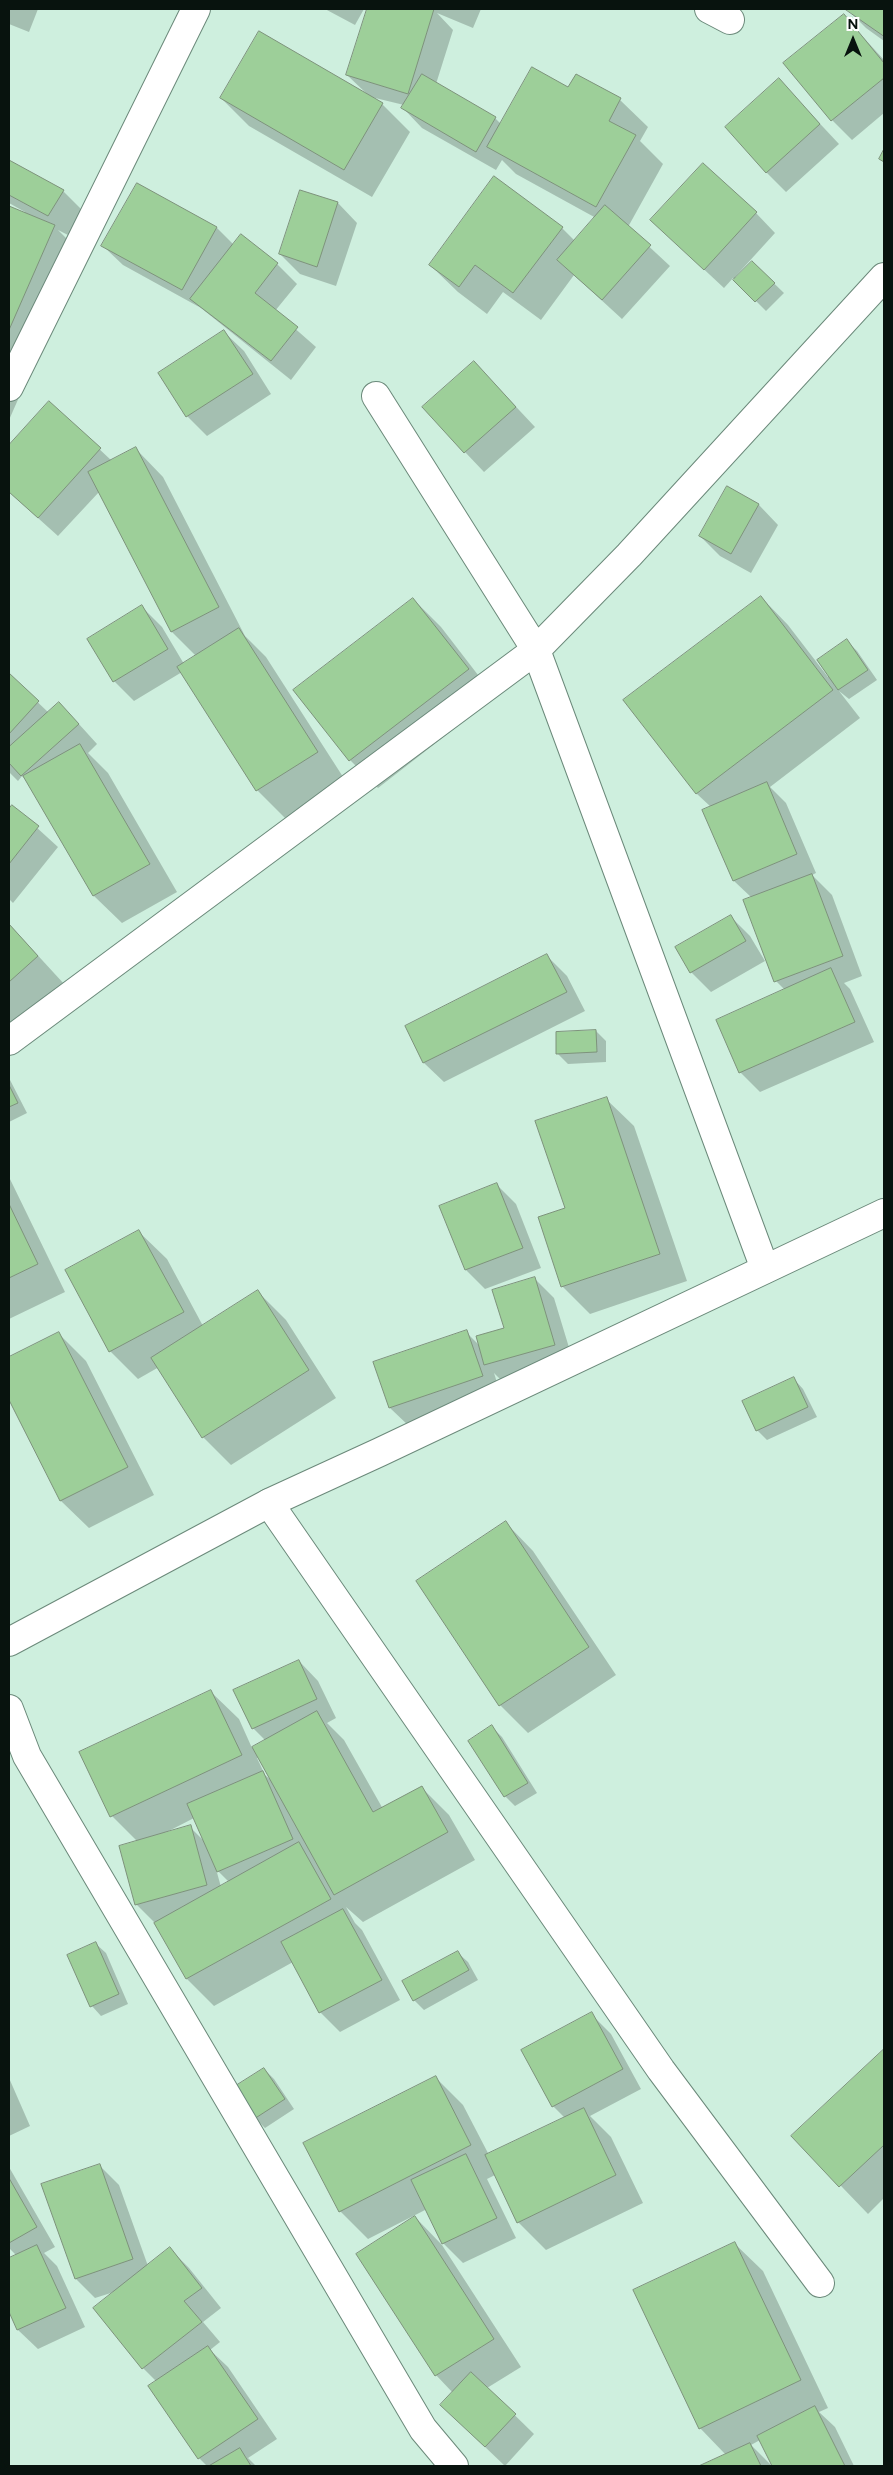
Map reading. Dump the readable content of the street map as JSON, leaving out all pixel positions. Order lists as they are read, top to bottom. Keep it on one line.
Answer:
{"north":"top"}
